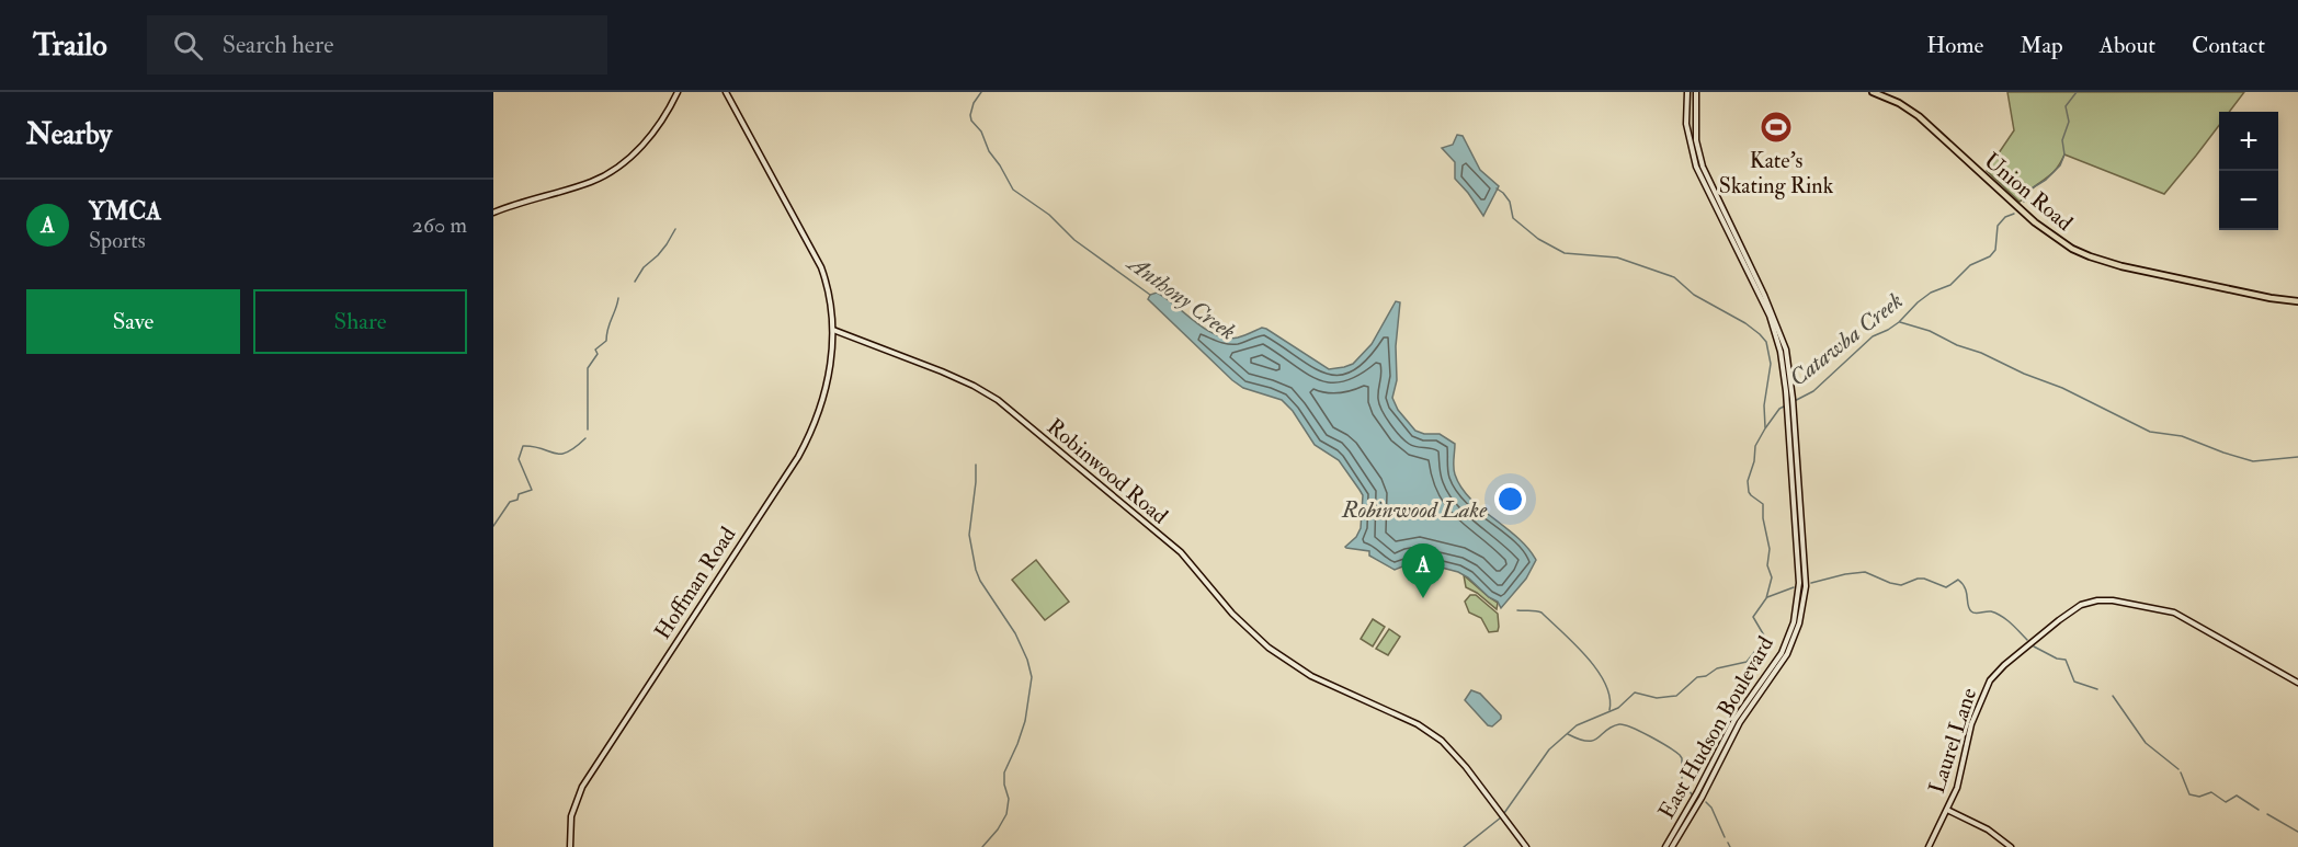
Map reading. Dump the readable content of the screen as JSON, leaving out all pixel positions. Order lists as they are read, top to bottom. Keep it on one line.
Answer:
{"streets":{"main road":["Union Road","Robinwood Road","Hoffman Road","East Hudson Boulevard","Laurel Lane"]},"crossings":[["Robinwood Road","Hoffman Road"]],"water":["Anthony Creek","Catawba Creek","Robinwood Lake"],"places":{"sports":["Kate's Skating Rink"]},"page":{"header":"Trailo","search":"Search here","nav":["Home","Map","About","Contact"],"heading":"Nearby","map_buttons":["+","−"],"list":[{"mark":"A","name":"YMCA","note":"Sports","value":"260 m"}],"buttons":["Save","Share"],"pins":"A"}}
